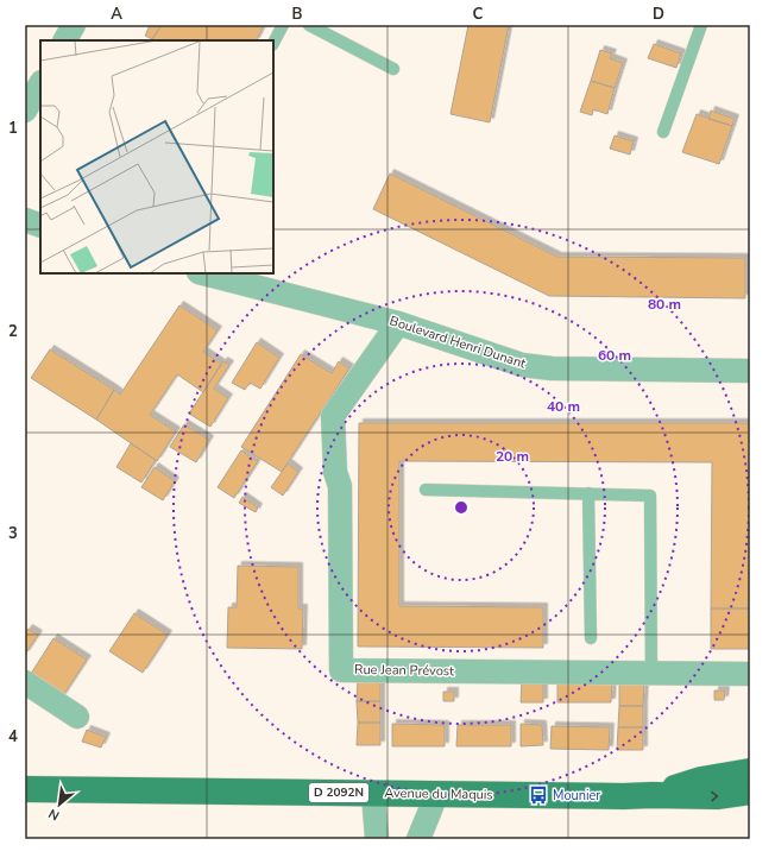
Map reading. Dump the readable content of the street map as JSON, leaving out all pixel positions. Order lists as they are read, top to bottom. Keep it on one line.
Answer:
{"streets":{"main road":["D 2092N","Avenue du Maquis"],"street":["Boulevard Henri Dunant","Rue Jean Prévost"]},"crossings":[["Boulevard Henri Dunant","Rue Jean Prévost"]],"places":{"bus stop":["Mounier"]},"north":"bottom left","grid":{"columns":["A","B","C","D"],"rows":["1","2","3","4"]},"rings":["80 m","60 m","40 m","20 m"]}
